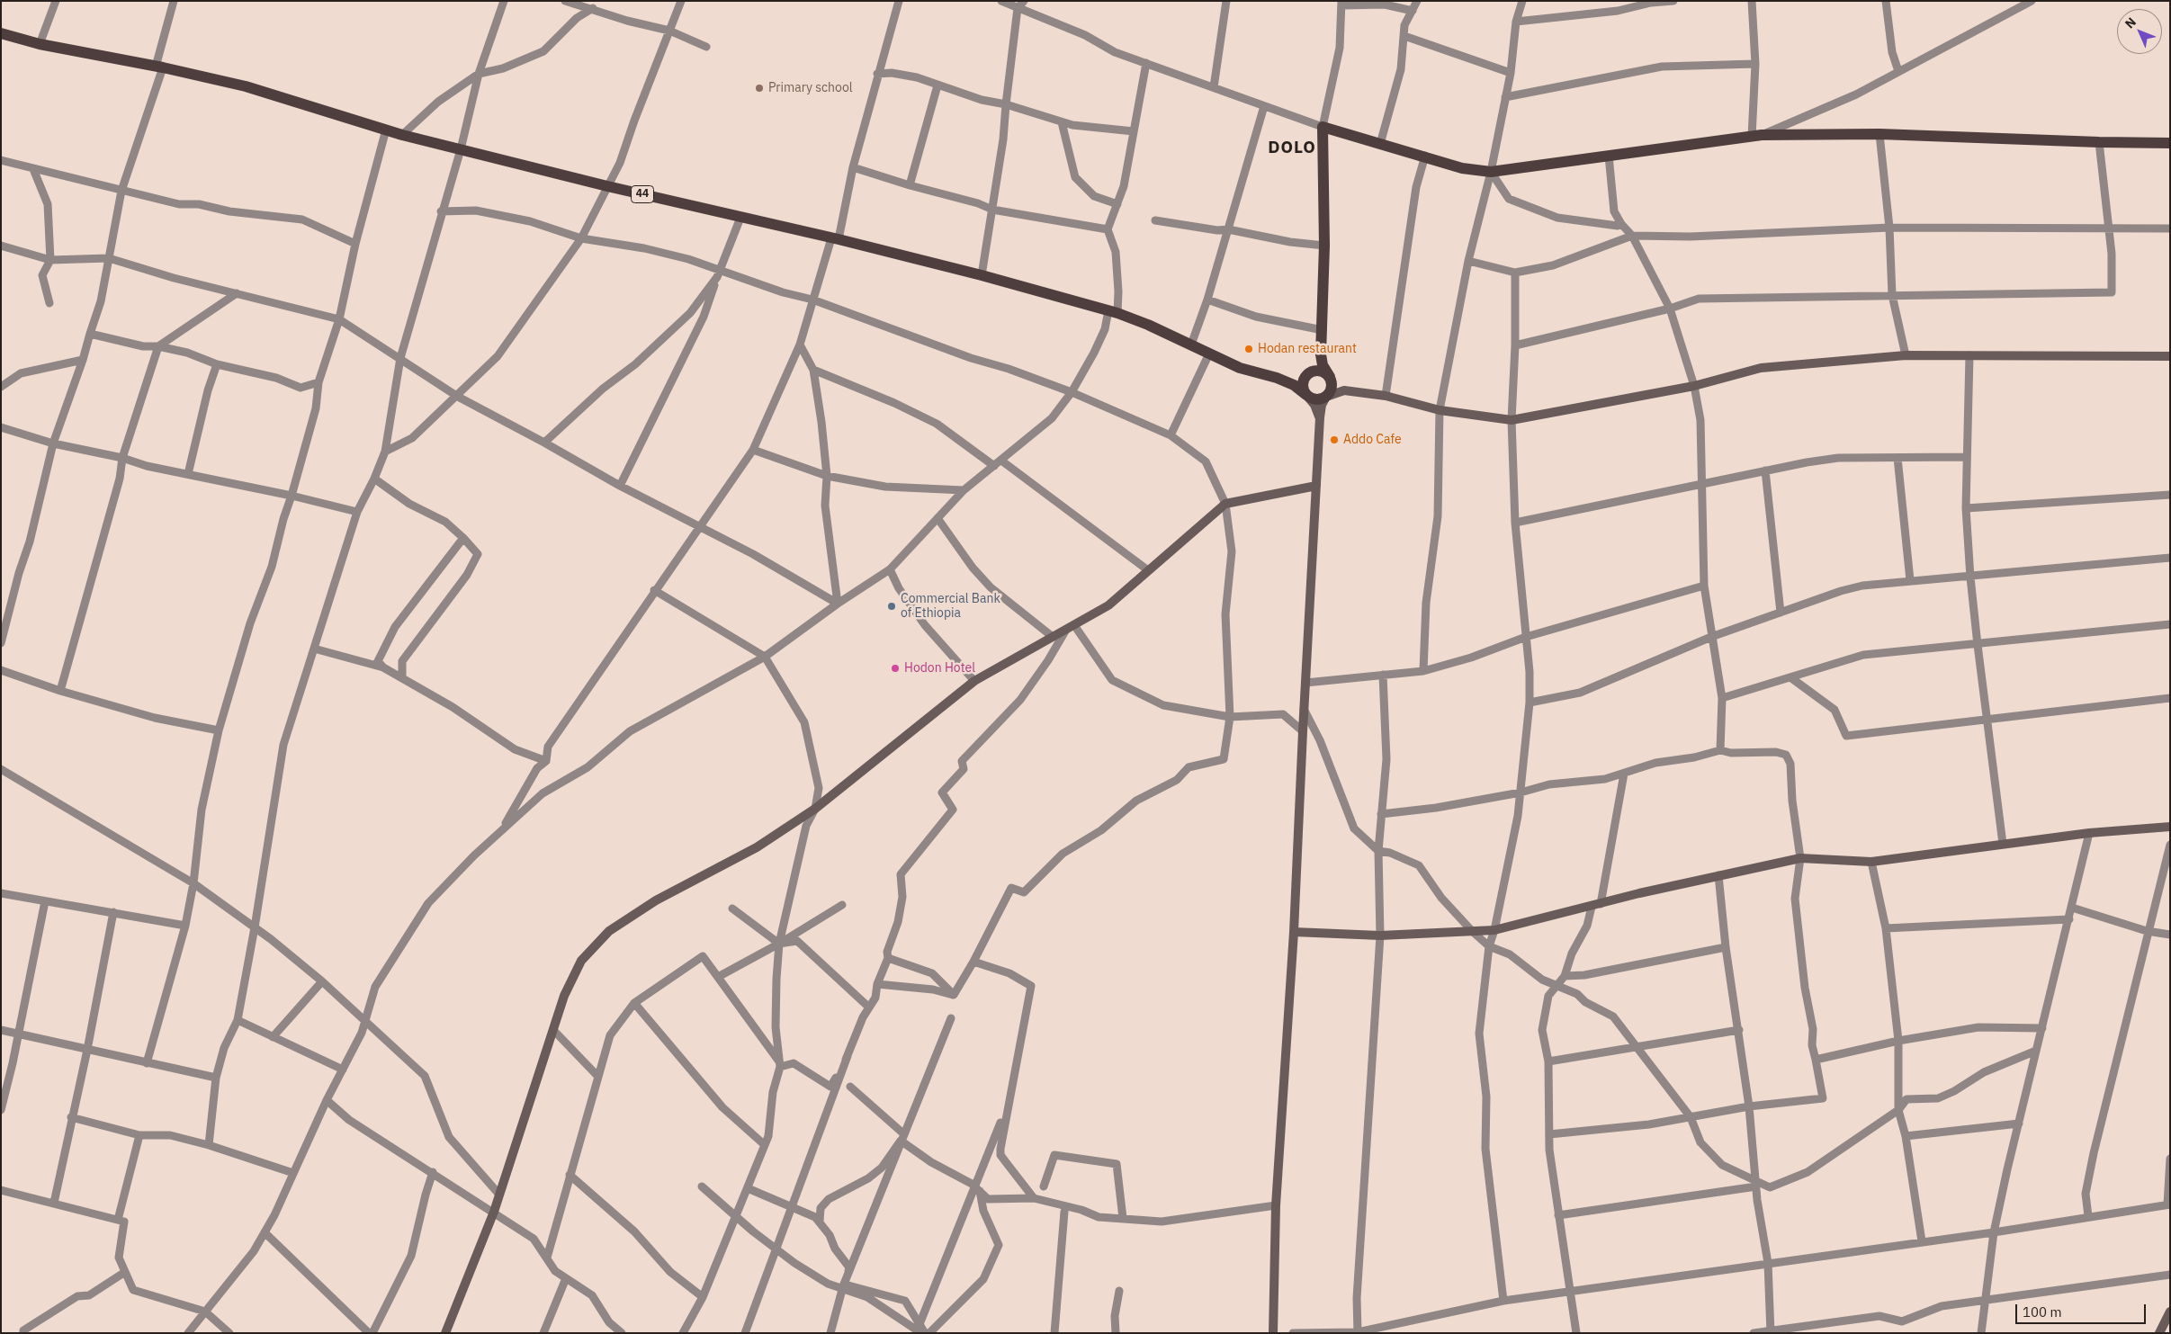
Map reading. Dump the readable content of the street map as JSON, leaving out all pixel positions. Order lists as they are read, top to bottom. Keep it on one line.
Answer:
{"streets":{"main road":["44"]},"districts":["DOLO"],"places":["Primary school","Hodan restaurant","Addo Cafe","Commercial Bank of Ethiopia","Hodon Hotel"],"scale_bar":"100 m","north":"top left"}
